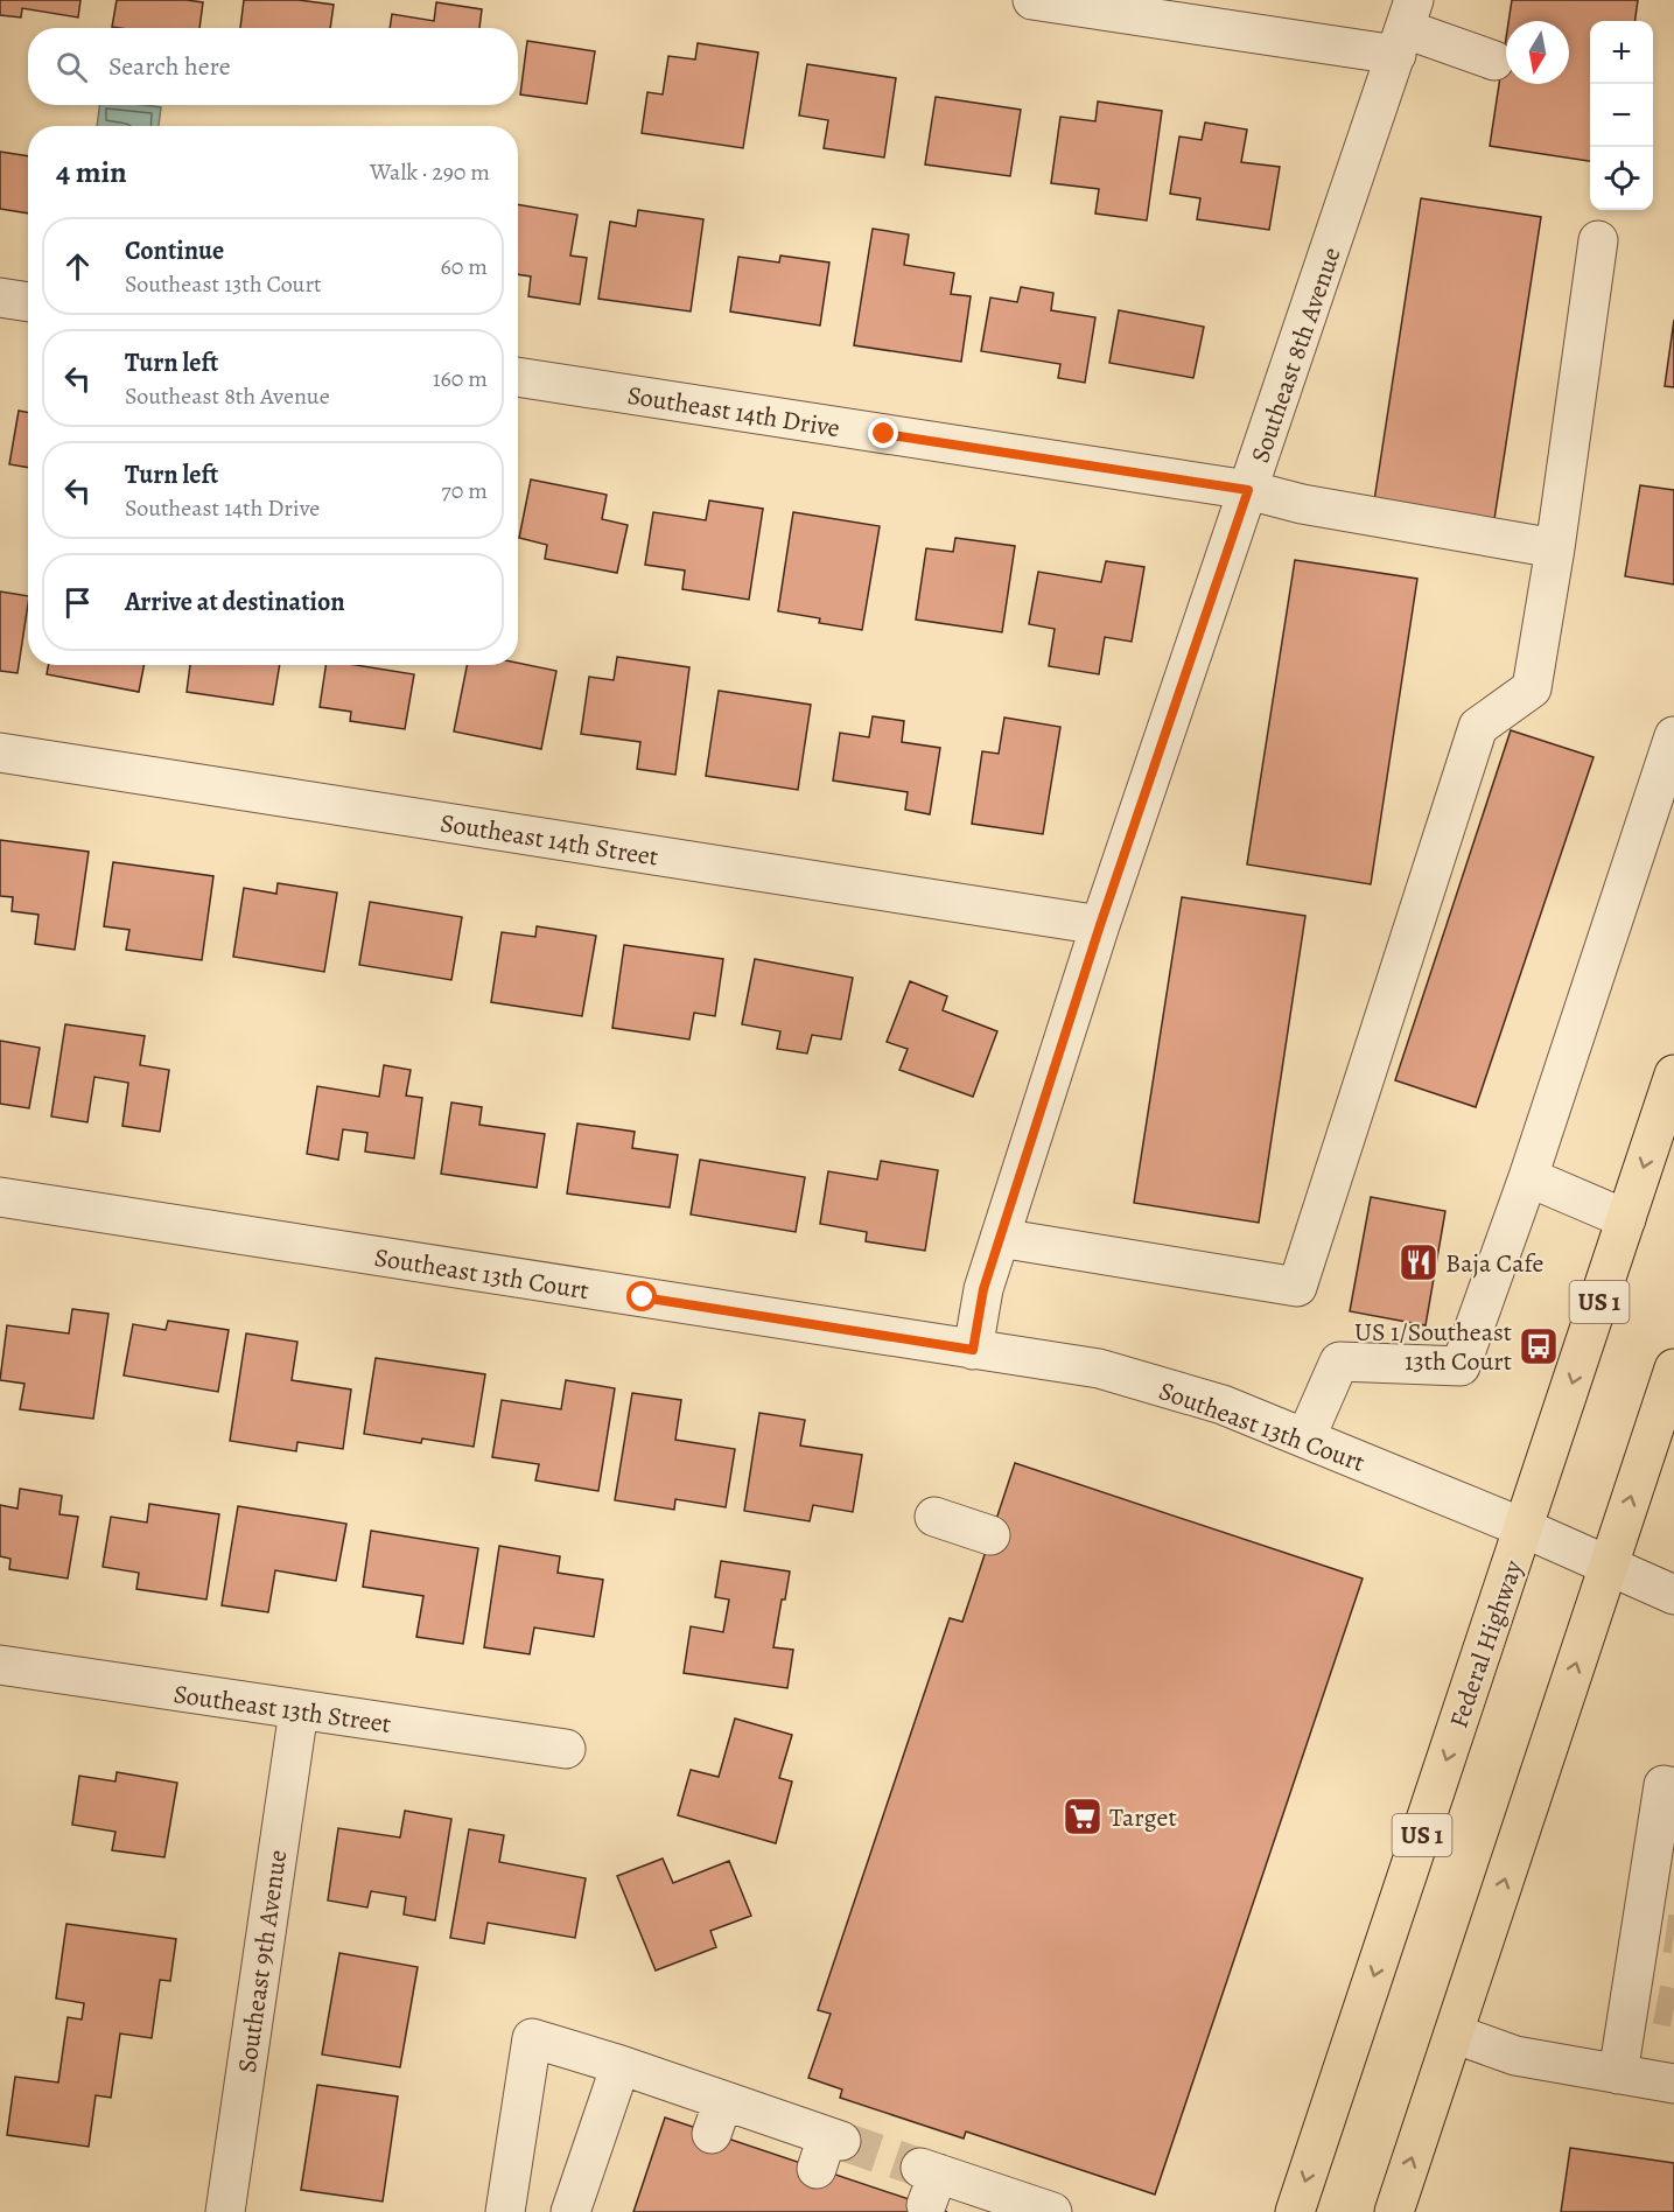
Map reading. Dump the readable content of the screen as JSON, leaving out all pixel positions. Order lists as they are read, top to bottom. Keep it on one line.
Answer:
{"streets":{"main road":["US 1","Federal Highway"],"street":["Southeast 8th Avenue","Southeast 14th Drive","Southeast 14th Street","Southeast 13th Court","Southeast 13th Street","Southeast 9th Avenue"]},"crossings":[["Southeast 8th Avenue","Southeast 14th Drive"],["Southeast 8th Avenue","Southeast 14th Street"],["Southeast 8th Avenue","Southeast 13th Court"],["Southeast 13th Court","Federal Highway"],["Southeast 13th Street","Southeast 9th Avenue"]],"places":{"restaurant":["Baja Cafe"],"bus stop":["US 1/Southeast 13th Court"],"supermarket":["Target"]},"north":"bottom","page":{"map_buttons":["+","−"],"search":"Search here","heading":["4 min","Walk · 290 m"],"list":[["Continue","Southeast 13th Court","60 m"],["Turn left","Southeast 8th Avenue","160 m"],["Turn left","Southeast 14th Drive","70 m"],"Arrive at destination"]}}
